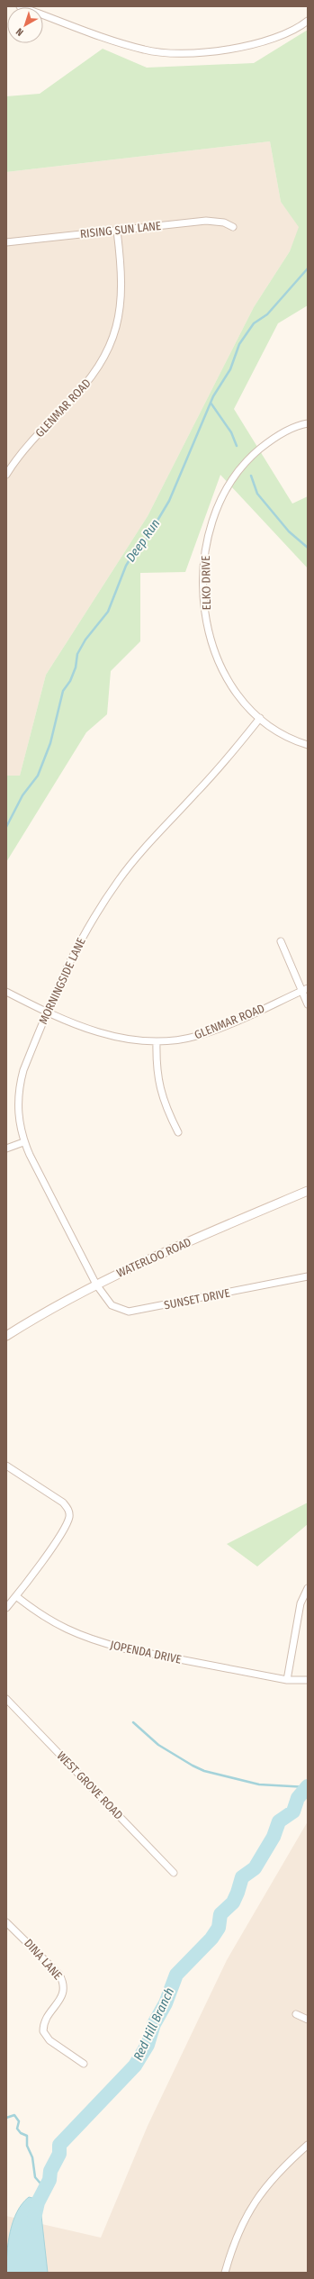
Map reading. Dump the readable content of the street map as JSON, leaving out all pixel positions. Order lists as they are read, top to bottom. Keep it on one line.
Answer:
{"streets":{"main road":["WATERLOO ROAD"],"street":["RISING SUN LANE","GLENMAR ROAD","ELKO DRIVE","MORNINGSIDE LANE","SUNSET DRIVE","JOPENDA DRIVE","WEST GROVE ROAD","DINA LANE"]},"crossings":[["RISING SUN LANE","GLENMAR ROAD"],["GLENMAR ROAD","MORNINGSIDE LANE"],["ELKO DRIVE","MORNINGSIDE LANE"],["MORNINGSIDE LANE","WATERLOO ROAD"],["MORNINGSIDE LANE","SUNSET DRIVE"],["WATERLOO ROAD","SUNSET DRIVE"]],"water":["Deep Run","Red Hill Branch"],"north":"bottom left"}
